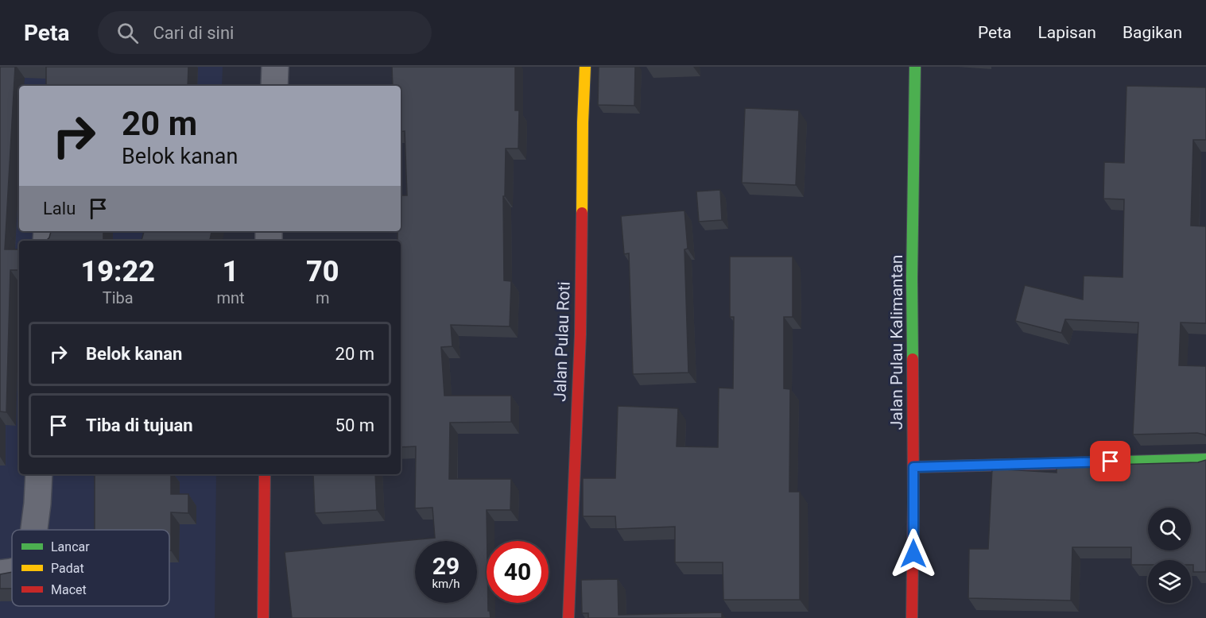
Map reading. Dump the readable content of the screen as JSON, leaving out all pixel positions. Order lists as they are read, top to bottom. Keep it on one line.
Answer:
{"streets":{"street":["Jalan Pulau Roti","Jalan Pulau Kalimantan"]},"legend":["Lancar","Padat","Macet"],"page":{"header":"Peta","search":"Cari di sini","nav":["Peta","Lapisan","Bagikan"],"turn":["20 m","Belok kanan"],"then":"Lalu","eta":["19:22","Tiba","1","mnt","70","m"],"list":[{"name":"Belok kanan","value":"20 m"},{"name":"Tiba di tujuan","value":"50 m"}],"speed":"29 km/h","limit":"40"}}
